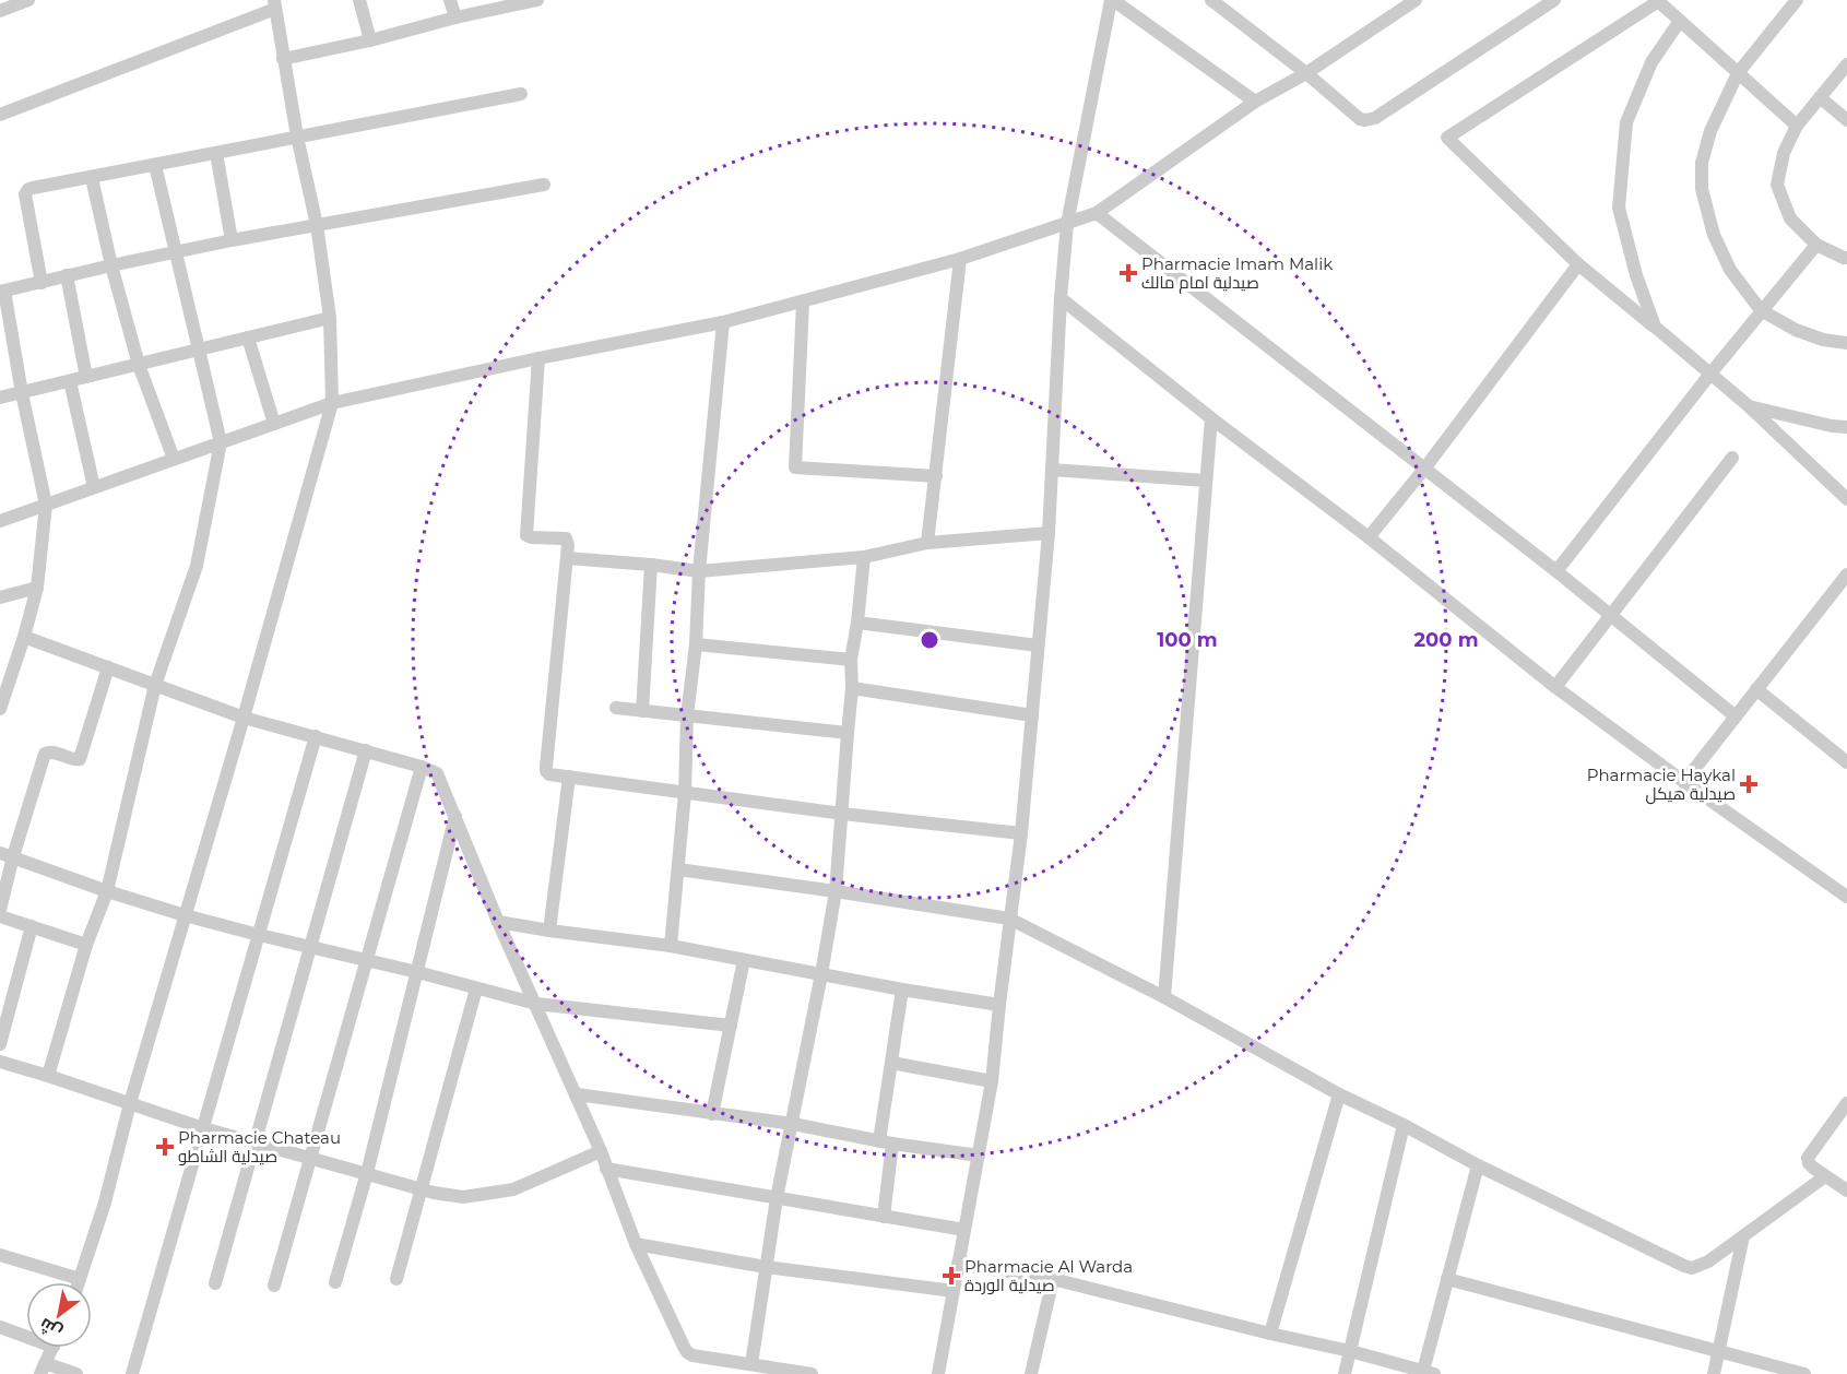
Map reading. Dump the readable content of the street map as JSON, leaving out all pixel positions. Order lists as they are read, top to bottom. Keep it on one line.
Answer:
{"places":{"health":["Pharmacie Imam Malik صيدلية امام مالك","Pharmacie Haykal صيدلية هيكل","Pharmacie Chateau صيدلية الشاطو","Pharmacie Al Warda صيدلية الوردة"]},"north":"bottom left","rings":["100 m","200 m"]}
